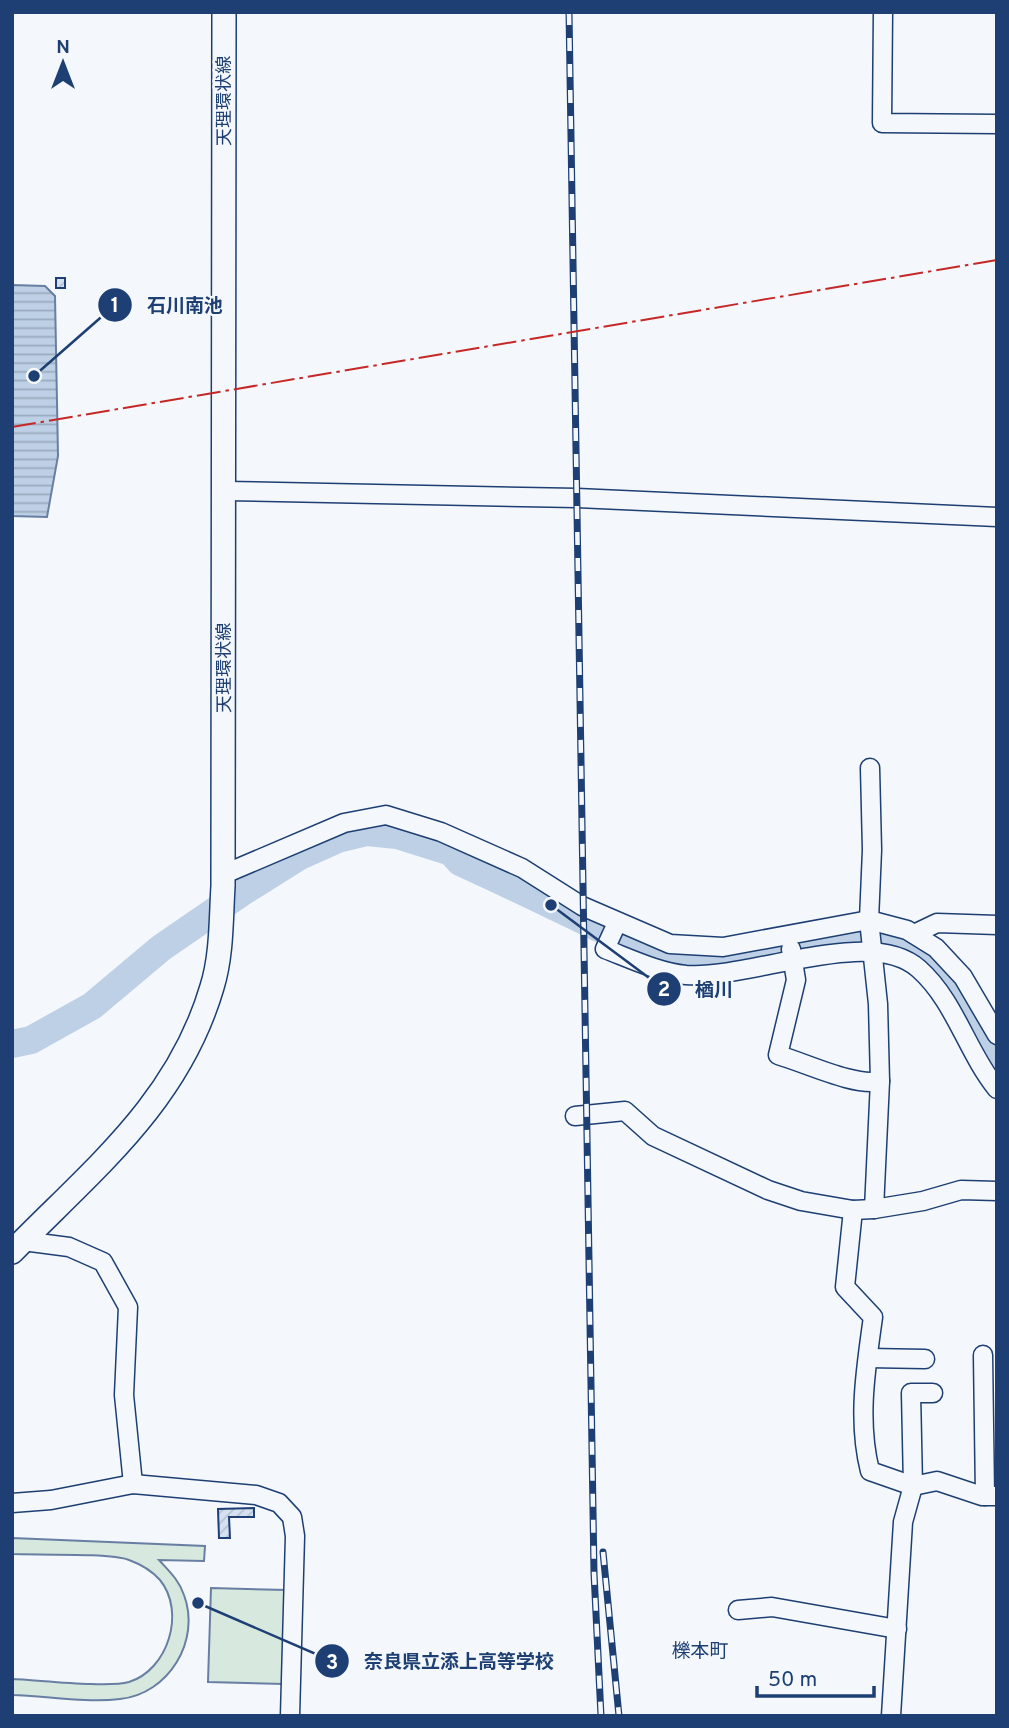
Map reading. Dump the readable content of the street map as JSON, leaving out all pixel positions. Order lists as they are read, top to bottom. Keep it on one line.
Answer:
{"streets":{"main road":["天理環状線"]},"districts":["櫟本町"],"places":["石川南池","楢川","奈良県立添上高等学校"],"scale_bar":"50 m","north":"top"}
